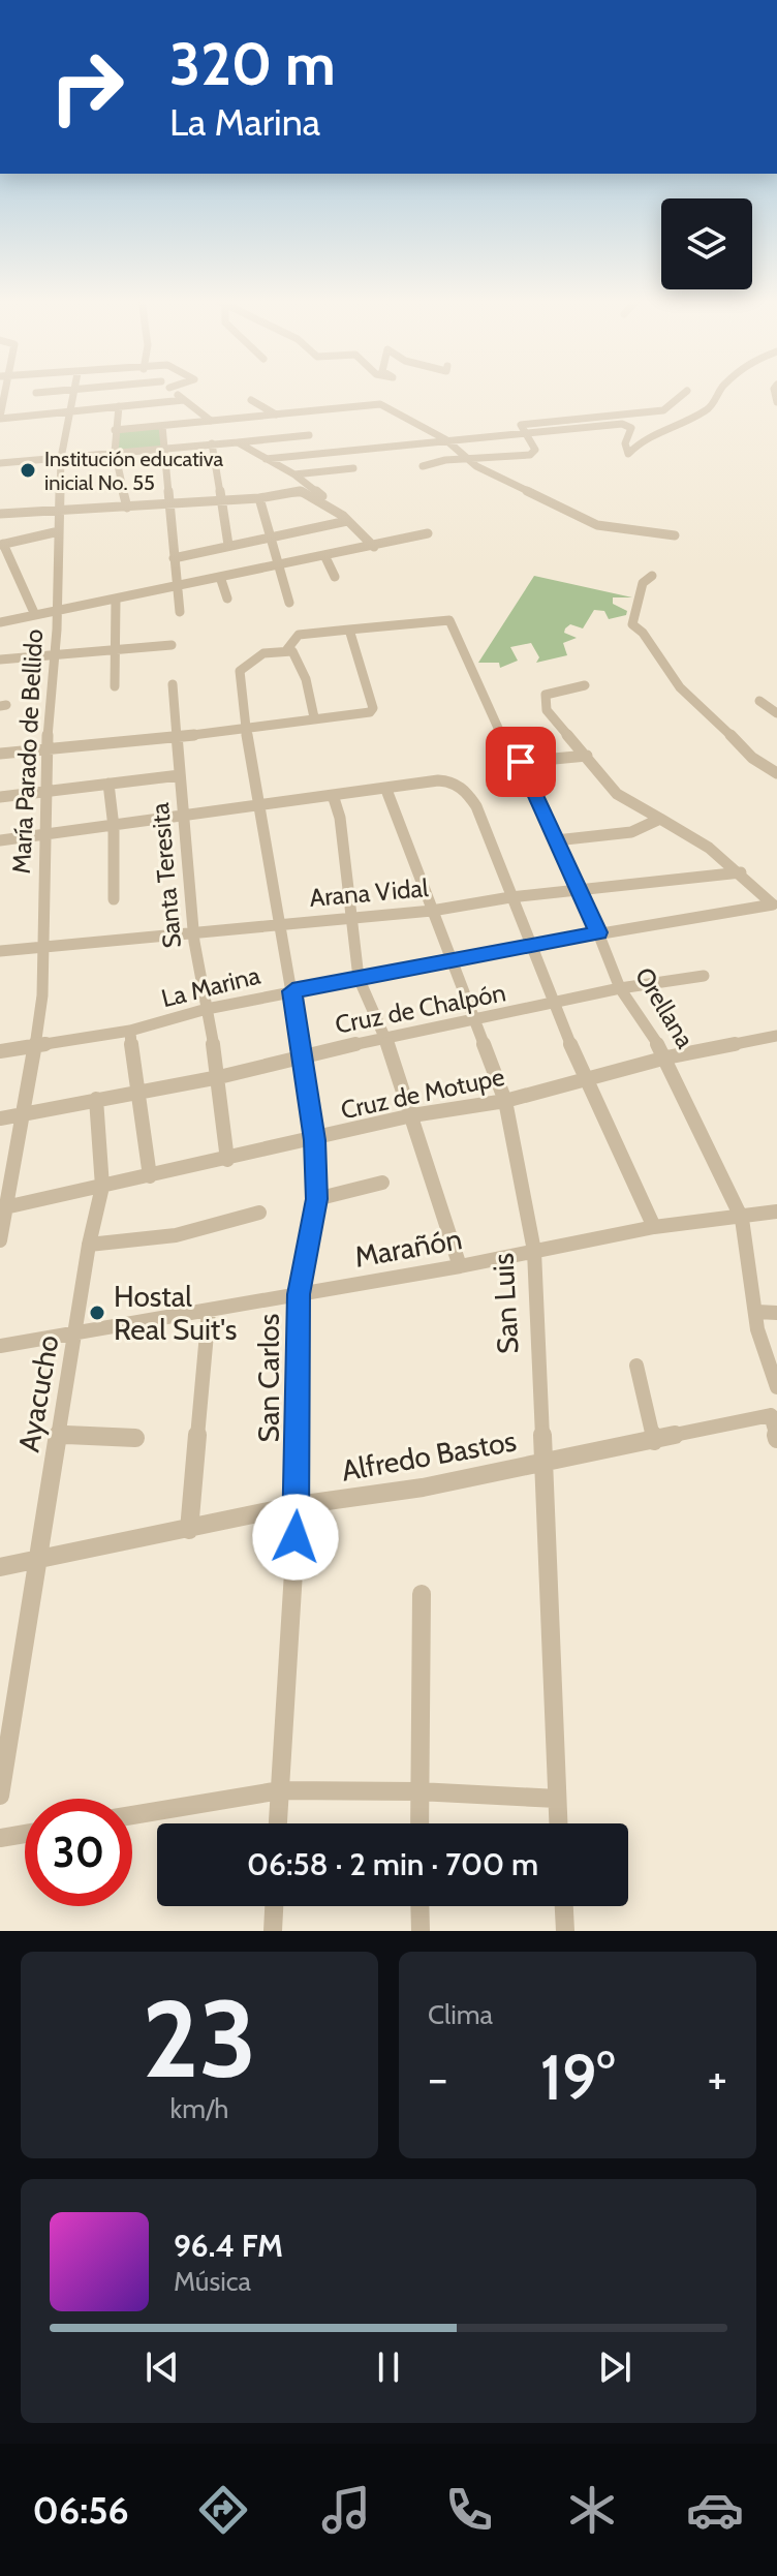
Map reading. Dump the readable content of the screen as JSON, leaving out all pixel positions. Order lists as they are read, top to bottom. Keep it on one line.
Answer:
{"streets":{"street":["María Parado de Bellido","Santa Teresita","Arana Vidal","La Marina","Orellana","Cruz de Chalpón","Cruz de Motupe","Marañón","San Luis","San Carlos","Ayacucho","Alfredo Bastos"]},"crossings":[["María Parado de Bellido","Arana Vidal"],["María Parado de Bellido","La Marina"],["María Parado de Bellido","Cruz de Chalpón"],["María Parado de Bellido","Cruz de Motupe"],["Santa Teresita","Arana Vidal"],["Santa Teresita","La Marina"],["Santa Teresita","Cruz de Chalpón"],["Santa Teresita","Cruz de Motupe"],["Arana Vidal","La Marina"],["Arana Vidal","Orellana"],["Arana Vidal","San Luis"],["Arana Vidal","San Carlos"],["La Marina","Orellana"],["La Marina","San Luis"],["La Marina","San Carlos"],["Orellana","Cruz de Chalpón"],["Orellana","Cruz de Motupe"],["Orellana","Marañón"],["Cruz de Chalpón","San Luis"],["Cruz de Chalpón","San Carlos"],["Cruz de Chalpón","Ayacucho"],["Cruz de Motupe","San Luis"],["Cruz de Motupe","San Carlos"],["Cruz de Motupe","Ayacucho"],["Marañón","San Luis"],["Marañón","San Carlos"],["Marañón","Ayacucho"],["San Luis","Alfredo Bastos"],["San Carlos","Alfredo Bastos"],["Ayacucho","Alfredo Bastos"]],"places":["Institución educativa inicial No. 55","Hostal Real Suit's"],"page":{"turn":["320 m","La Marina"],"limit":"30","trip":"06:58 · 2 min · 700 m","tile":[["23","km/h"],"Clima"],"heat":["−","19°","+"],"song":["96.4 FM","Música"],"tabs":"06:56"}}
